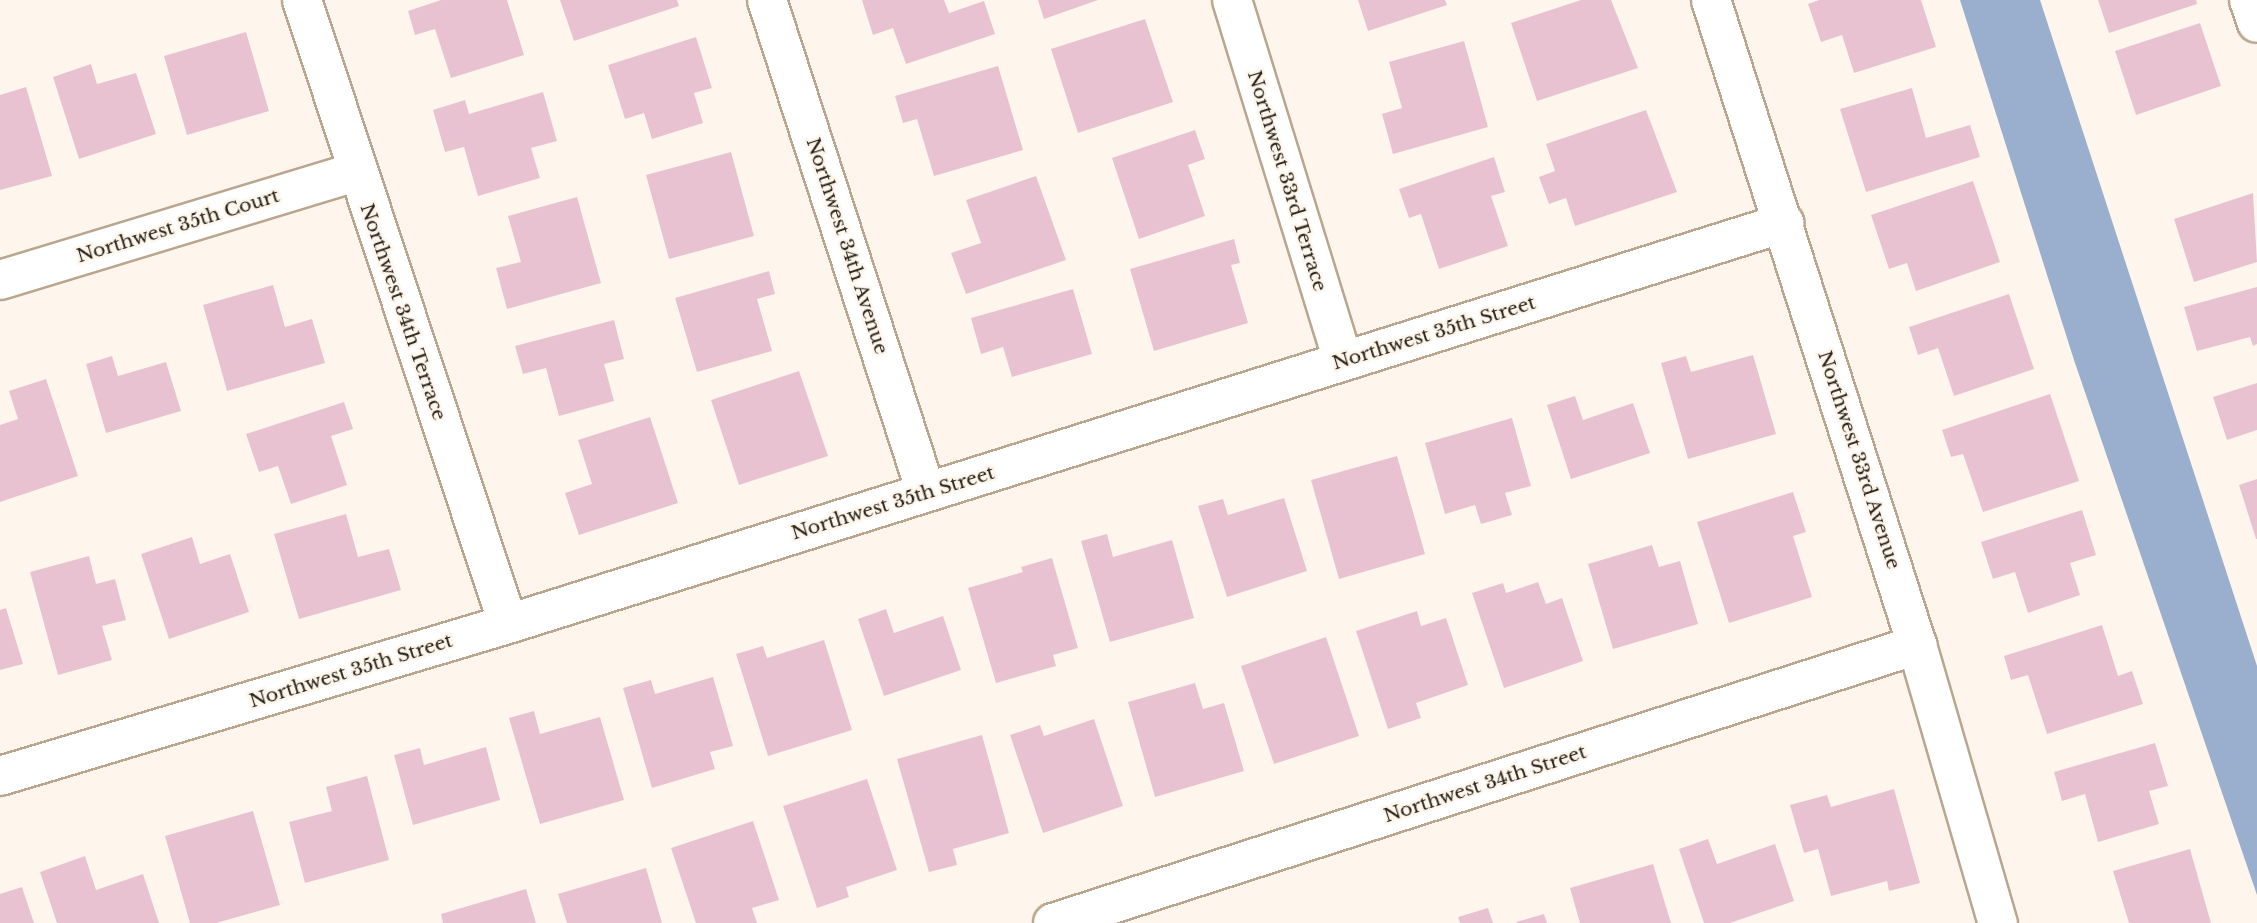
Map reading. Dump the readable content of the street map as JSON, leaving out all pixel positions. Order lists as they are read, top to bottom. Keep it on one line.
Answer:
{"streets":{"street":["Northwest 33rd Terrace","Northwest 35th Court","Northwest 34th Avenue","Northwest 34th Terrace","Northwest 35th Street","Northwest 33rd Avenue","Northwest 34th Street"]},"crossings":[["Northwest 33rd Terrace","Northwest 35th Street"],["Northwest 35th Court","Northwest 34th Terrace"],["Northwest 34th Avenue","Northwest 35th Street"],["Northwest 34th Terrace","Northwest 35th Street"],["Northwest 35th Street","Northwest 33rd Avenue"],["Northwest 33rd Avenue","Northwest 34th Street"]]}
